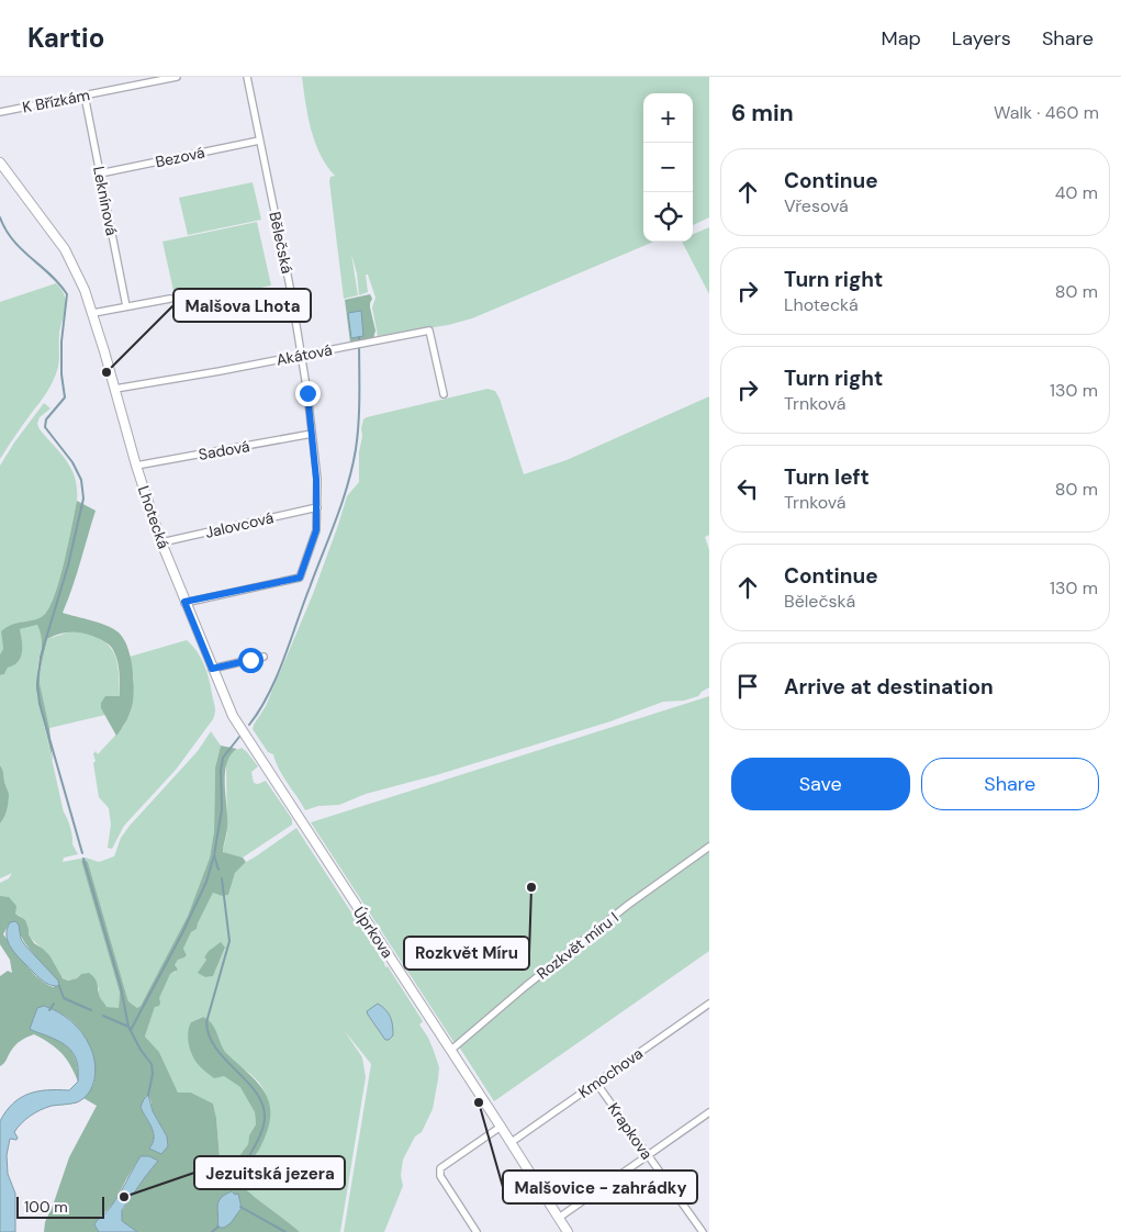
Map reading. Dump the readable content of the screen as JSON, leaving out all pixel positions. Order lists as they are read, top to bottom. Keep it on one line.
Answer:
{"streets":{"street":["K Břízkám","Bezová","Leknínová","Bělečská","Akátová","Sadová","Lhotecká","Jalovcová","Úprkova","Rozkvět míru I","Kmochova","Krapkova"]},"crossings":[["K Břízkám","Leknínová"],["Bezová","Leknínová"],["Bezová","Bělečská"],["Bělečská","Akátová"],["Bělečská","Sadová"],["Bělečská","Lhotecká"],["Bělečská","Jalovcová"],["Akátová","Lhotecká"],["Sadová","Lhotecká"],["Lhotecká","Jalovcová"],["Lhotecká","Úprkova"],["Úprkova","Rozkvět míru I"],["Úprkova","Kmochova"],["Kmochova","Krapkova"]],"places":["Malšova Lhota","Rozkvět Míru","Malšovice - zahrádky","Jezuitská jezera"],"scale_bar":"100 m","page":{"header":"Kartio","nav":["Map","Layers","Share"],"heading":["6 min","Walk · 460 m"],"map_buttons":["+","−"],"list":[["Continue","Vřesová","40 m"],["Turn right","Lhotecká","80 m"],["Turn right","Trnková","130 m"],["Turn left","Trnková","80 m"],["Continue","Bělečská","130 m"],"Arrive at destination"],"buttons":["Save","Share"],"scale":"100 m"}}
